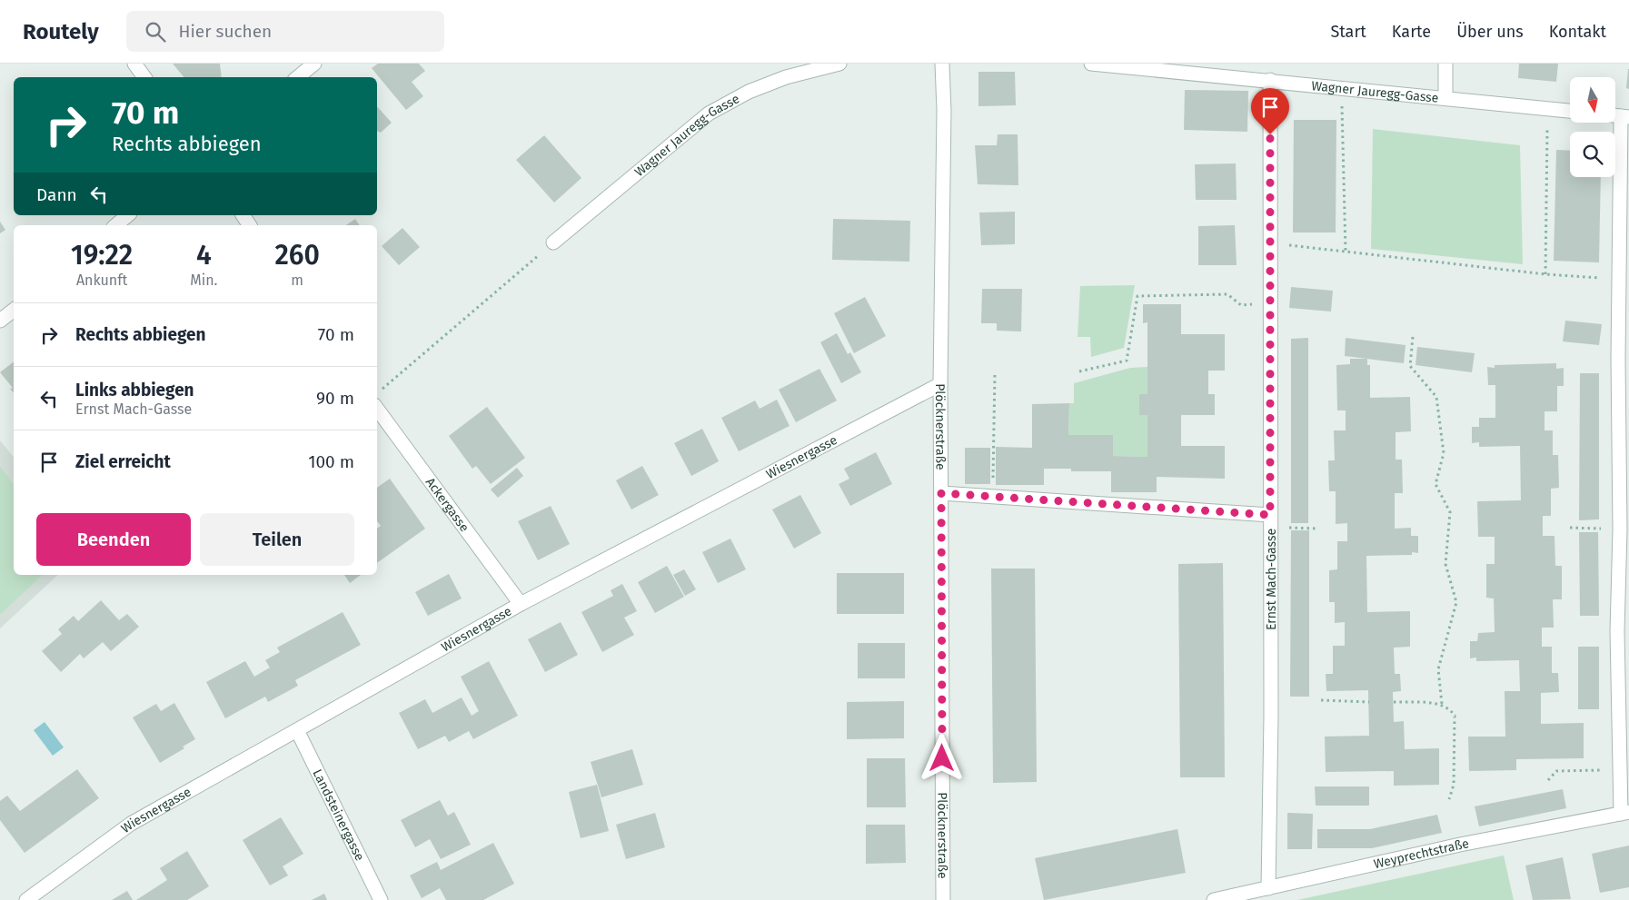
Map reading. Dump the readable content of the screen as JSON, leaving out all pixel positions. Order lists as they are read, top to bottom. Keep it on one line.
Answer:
{"streets":{"street":["Wagner Jauregg-Gasse","Plöcknerstraße","Wiesnergasse","Ackergasse","Ernst Mach-Gasse","Landsteinergasse","Weyprechtstraße"]},"crossings":[["Wagner Jauregg-Gasse","Ernst Mach-Gasse"],["Plöcknerstraße","Wiesnergasse"],["Wiesnergasse","Ackergasse"],["Wiesnergasse","Landsteinergasse"],["Ernst Mach-Gasse","Weyprechtstraße"]],"north":"bottom","page":{"header":"Routely","search":"Hier suchen","nav":["Start","Karte","Über uns","Kontakt"],"turn":["70 m","Rechts abbiegen"],"then":"Dann","eta":["19:22","Ankunft","4","Min.","260","m"],"list":[{"name":"Rechts abbiegen","value":"70 m"},{"name":"Links abbiegen","note":"Ernst Mach-Gasse","value":"90 m"},{"name":"Ziel erreicht","value":"100 m"}],"buttons":["Beenden","Teilen"]}}
